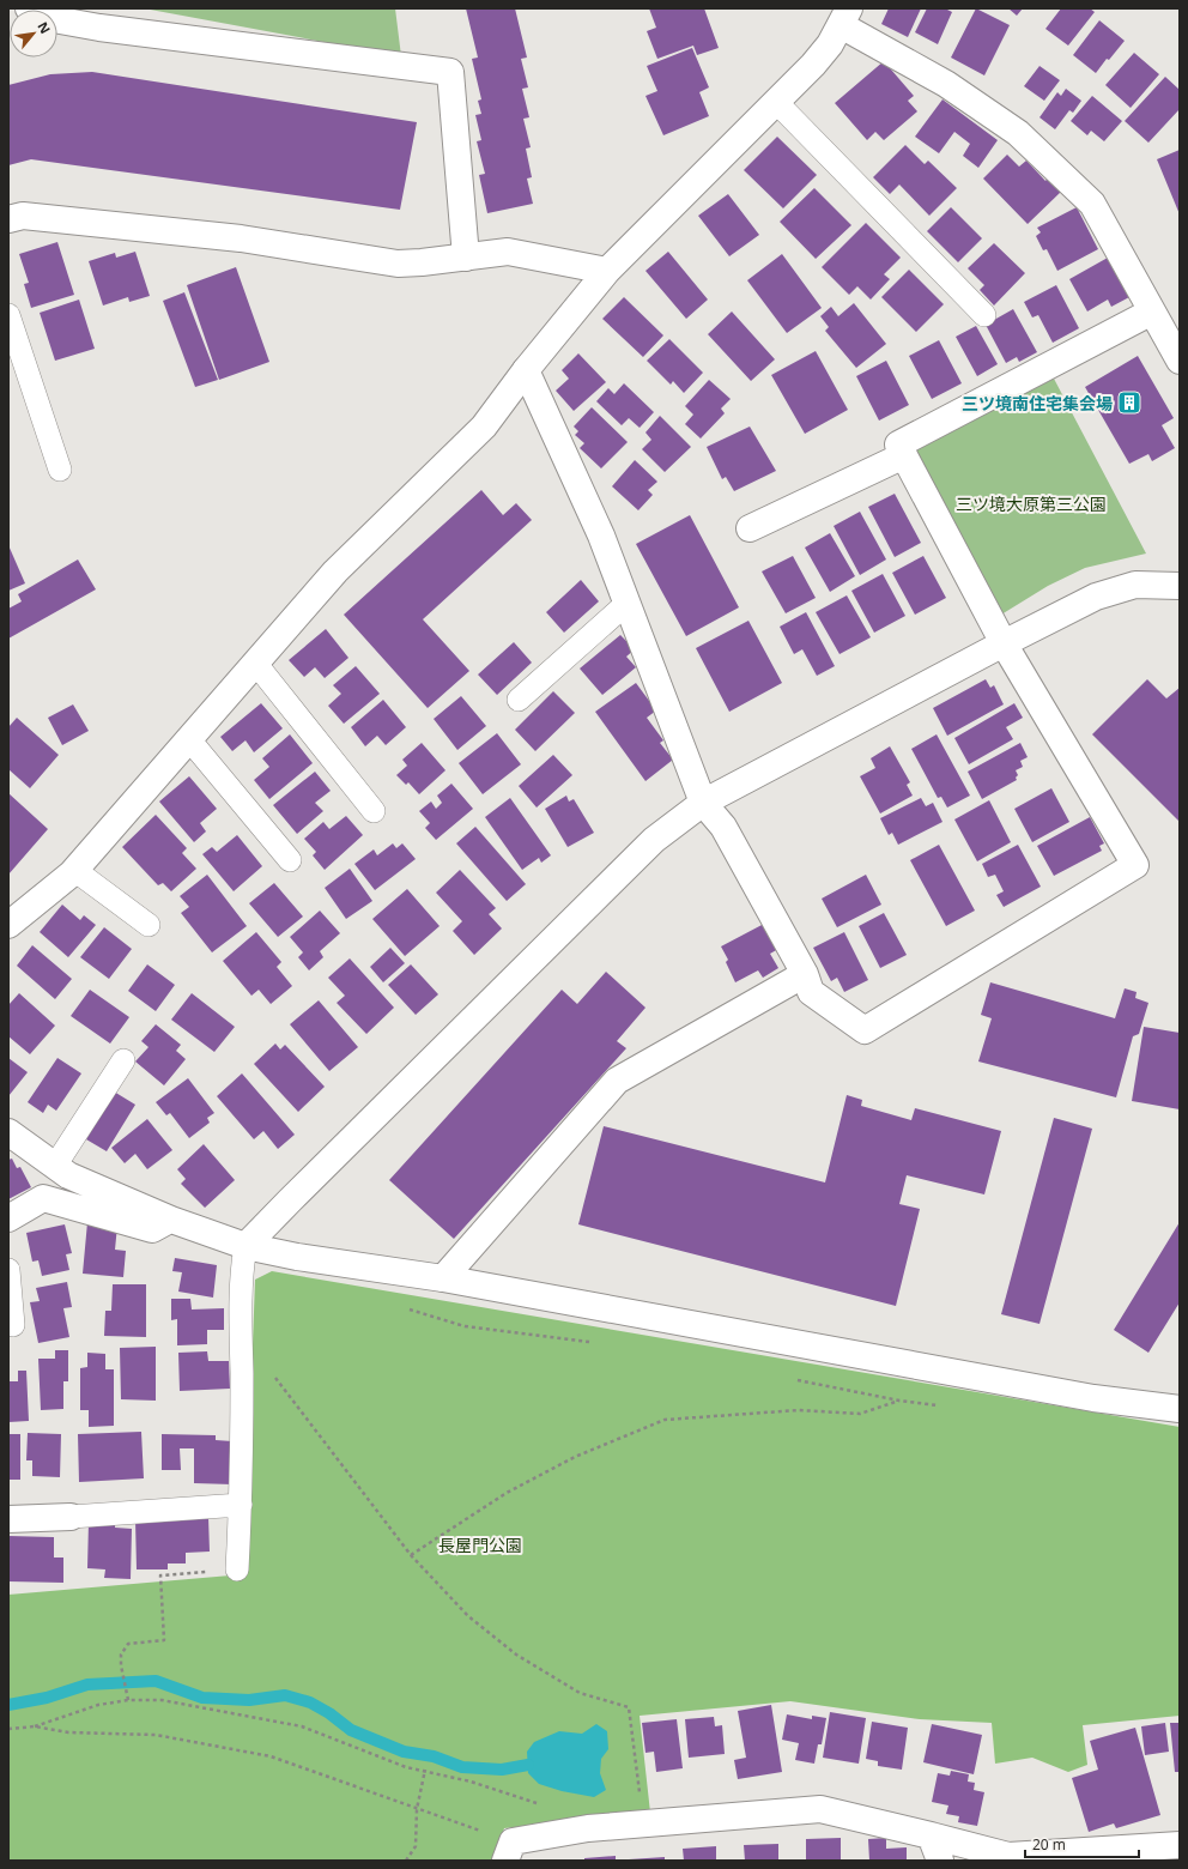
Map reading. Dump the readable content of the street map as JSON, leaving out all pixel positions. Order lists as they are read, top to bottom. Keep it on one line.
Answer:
{"parks":["三ツ境大原第三公園","長屋門公園"],"places":{"building":["三ツ境南住宅集会場"]},"scale_bar":"20 m","north":"top right"}
